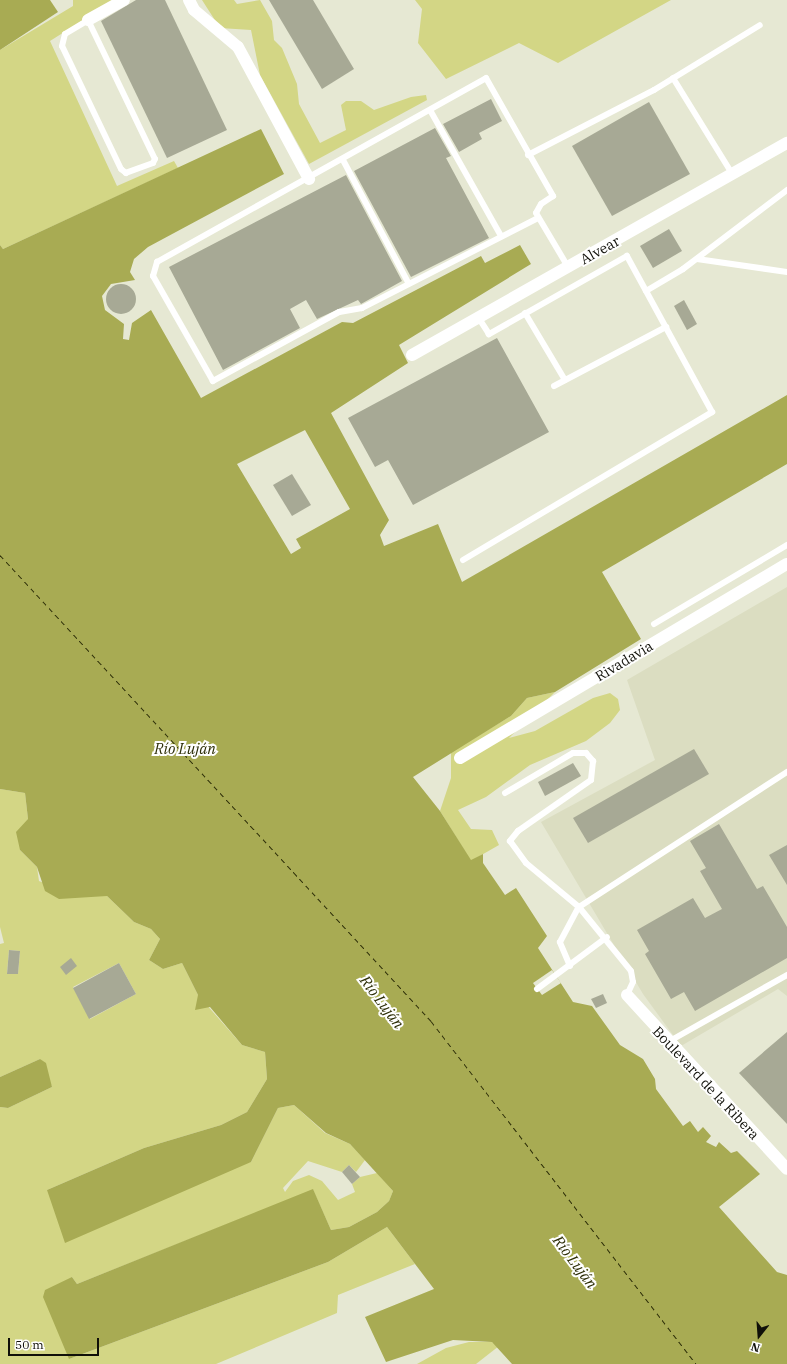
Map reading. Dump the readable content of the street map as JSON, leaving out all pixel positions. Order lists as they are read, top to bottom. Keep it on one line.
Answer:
{"streets":{"street":["Alvear","Rivadavia","Boulevard de la Ribera"]},"water":["Río Luján"],"scale_bar":"50 m","north":"bottom"}
